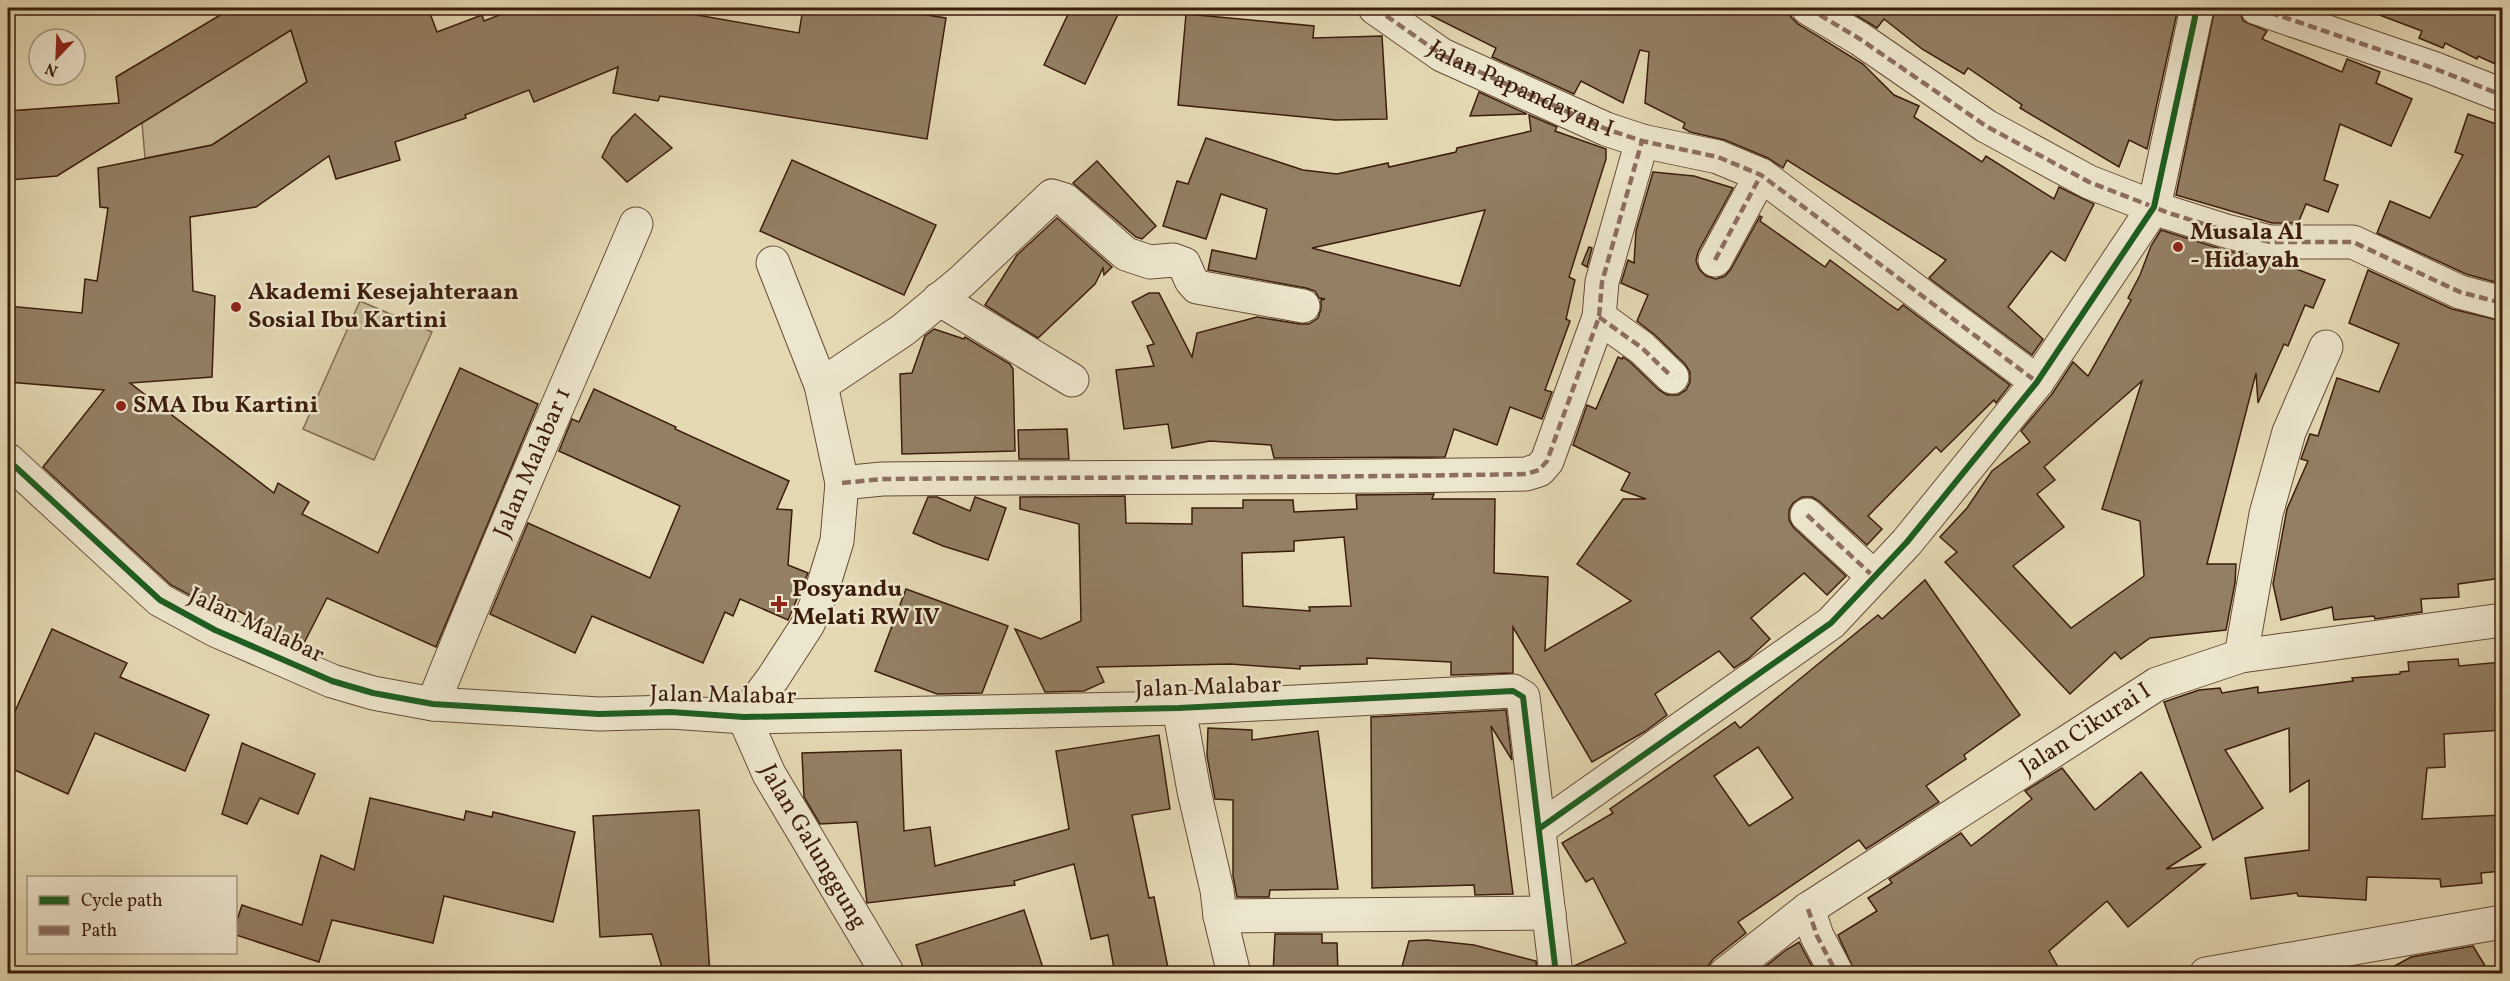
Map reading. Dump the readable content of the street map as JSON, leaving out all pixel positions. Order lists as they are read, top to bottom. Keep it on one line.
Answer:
{"streets":{"street":["Jalan Papandayan I","Jalan Malabar 1","Jalan Malabar","Jalan Cikurai I","Jalan Galunggung"]},"crossings":[["Jalan Malabar 1","Jalan Malabar"],["Jalan Malabar","Jalan Galunggung"]],"places":{"other":["Musala Al - Hidayah","Akademi Kesejahteraan Sosial Ibu Kartini","SMA Ibu Kartini"],"health":["Posyandu Melati RW IV"]},"legend":["Cycle path","Path"],"north":"bottom left"}
